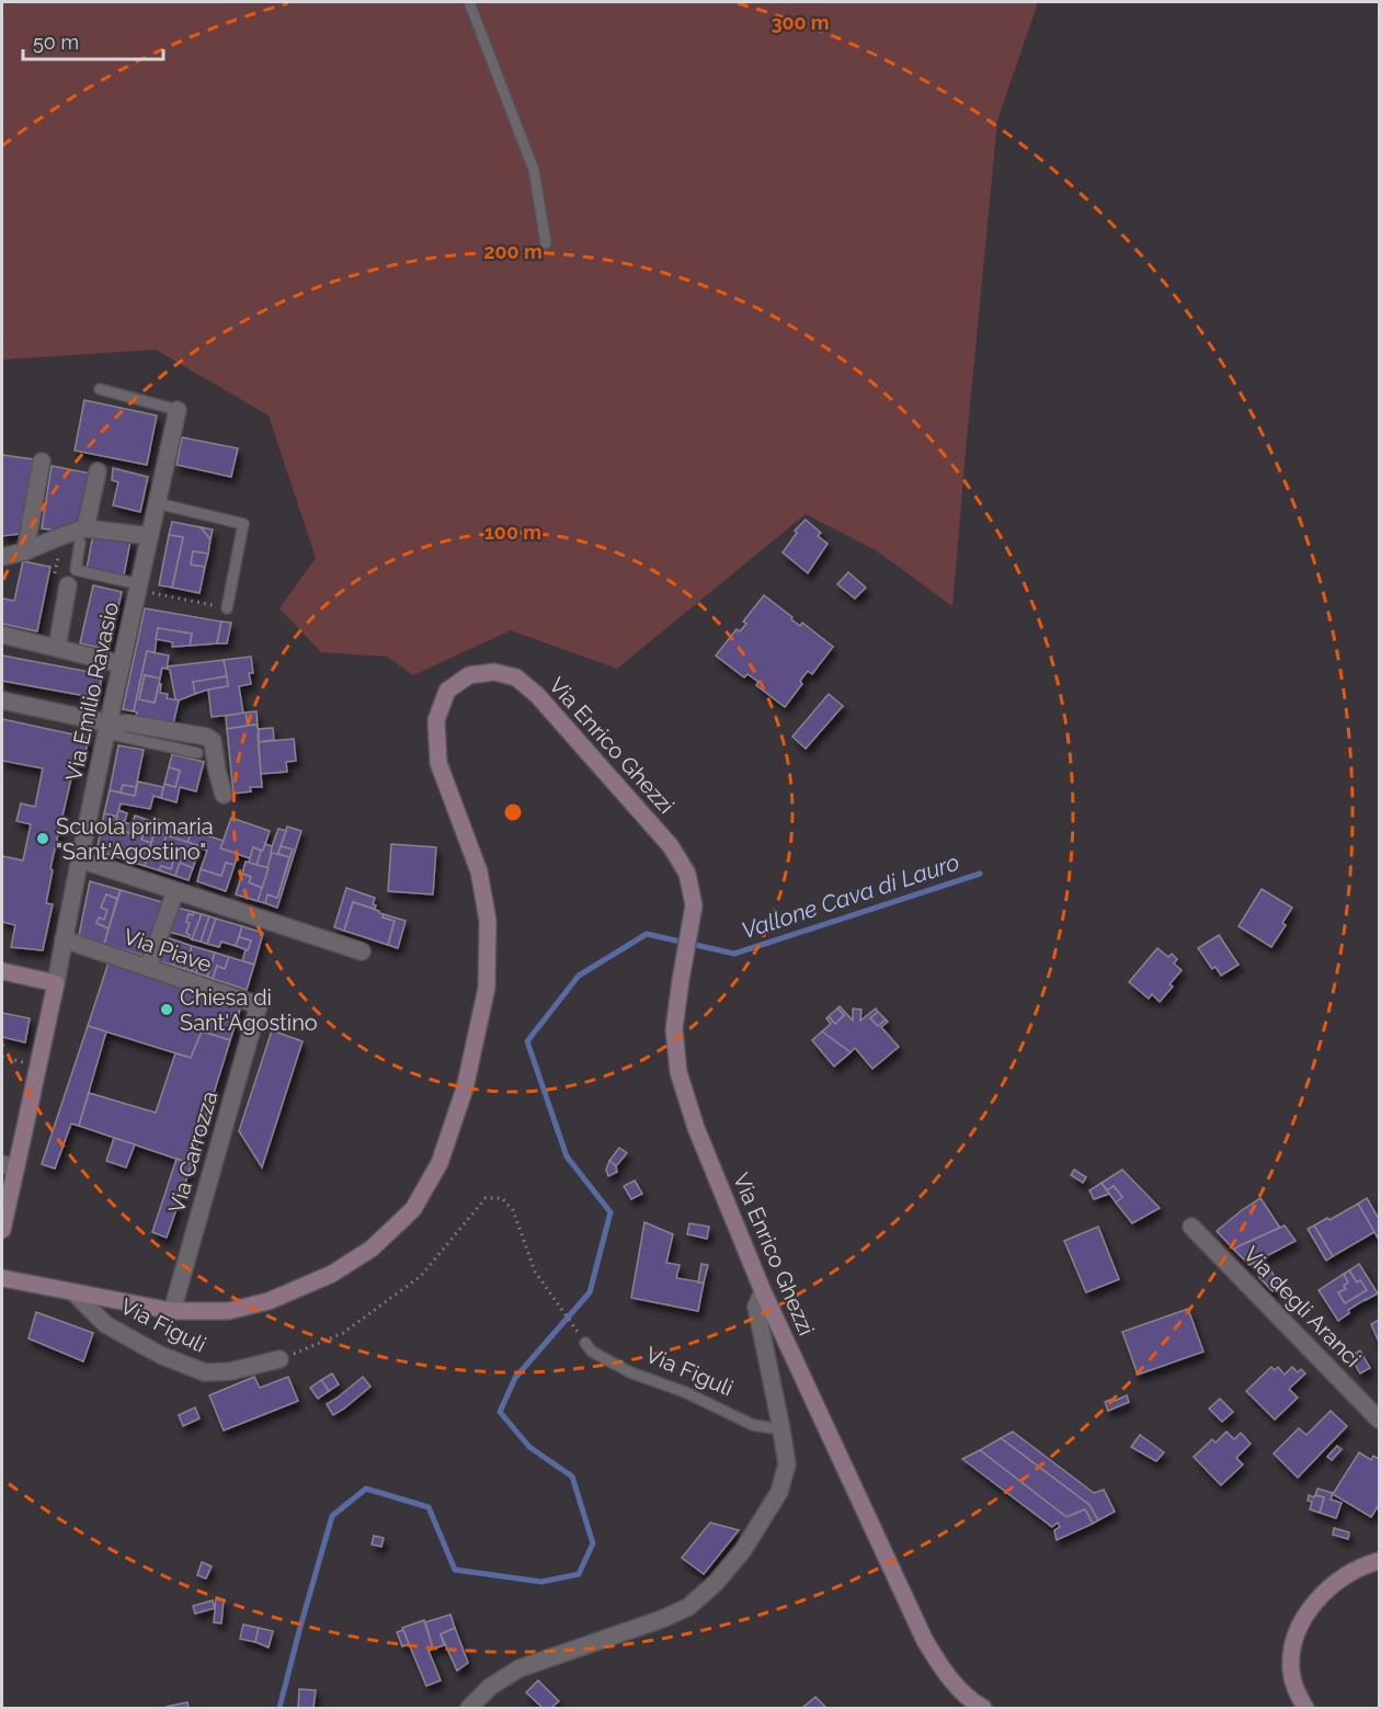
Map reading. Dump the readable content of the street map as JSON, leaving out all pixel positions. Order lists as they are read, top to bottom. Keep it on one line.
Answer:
{"streets":{"street":["Via Emilio Ravasio","Via Enrico Ghezzi","Via Piave","Via Carrozza","Via degli Aranci","Via Figuli"]},"crossings":[["Via Emilio Ravasio","Via Piave"],["Via Enrico Ghezzi","Via Carrozza"],["Via Enrico Ghezzi","Via Figuli"],["Via Piave","Via Carrozza"]],"water":["Vallone Cava di Lauro"],"places":["Scuola primaria \"Sant'Agostino\"","Chiesa di Sant'Agostino"],"scale_bar":"50 m","rings":["300 m","200 m","100 m"]}
